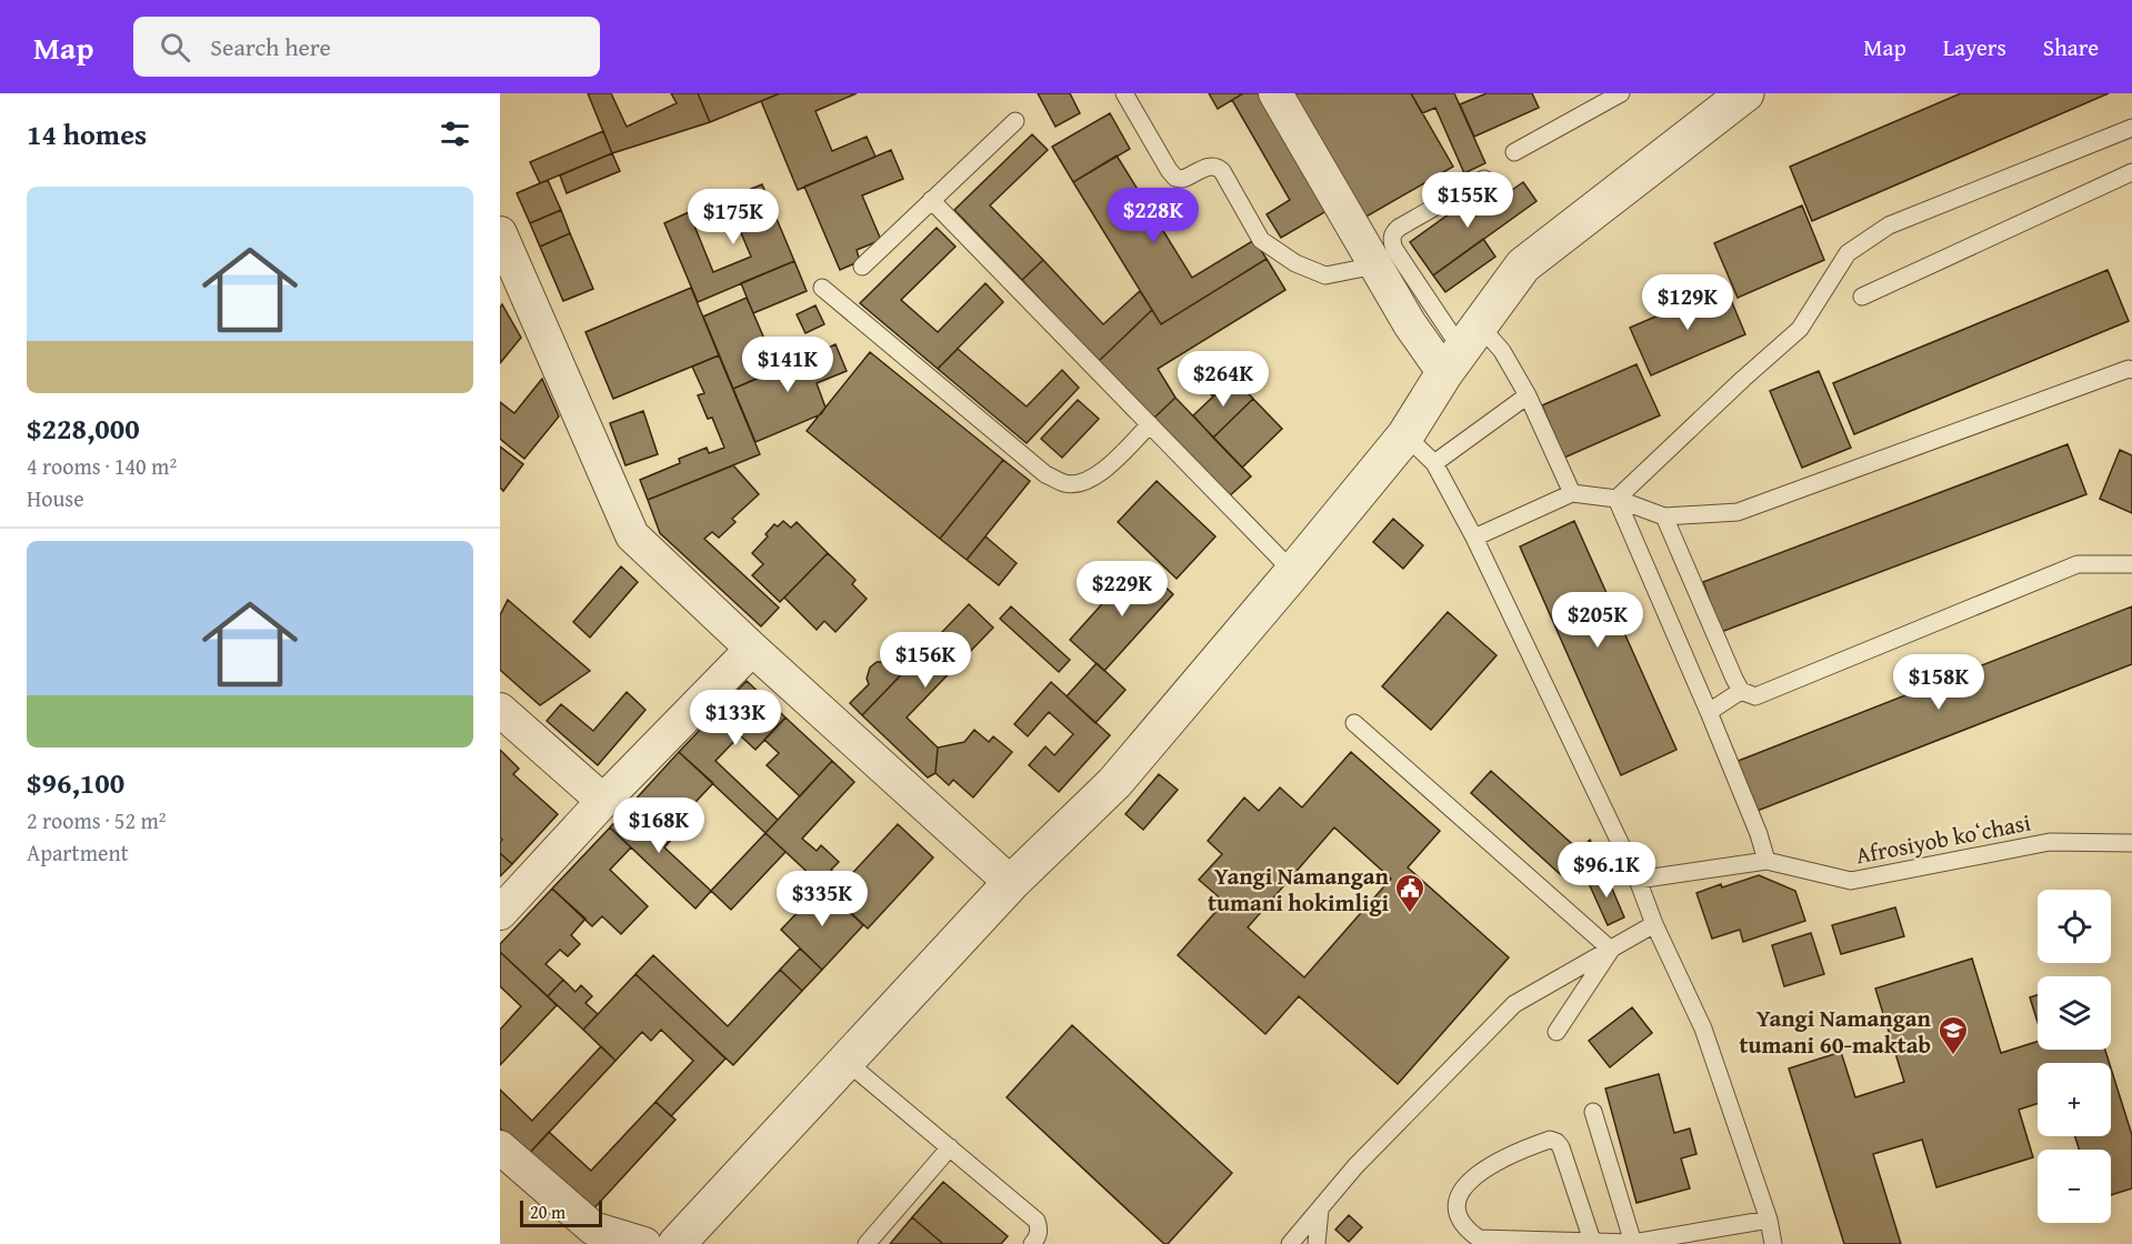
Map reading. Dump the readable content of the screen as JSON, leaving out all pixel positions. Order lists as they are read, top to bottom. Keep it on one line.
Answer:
{"streets":{"lane":["Afrosiyob koʻchasi"]},"places":{"public building":["Yangi Namangan tumani hokimligi"],"school or university":["Yangi Namangan tumani 60-maktab"]},"scale_bar":"20 m","page":{"header":"Map","search":"Search here","nav":["Map","Layers","Share"],"heading":"14 homes","price":["$155K","$228K","$175K","$129K","$141K","$264K","$229K","$205K","$156K","$158K","$133K","$168K","$96.1K","$335K"],"list":[{"name":"$228,000","note":"4 rooms · 140 m² · House"},{"name":"$96,100","note":"2 rooms · 52 m² · Apartment"}],"map_buttons":["+","−"],"scale":"20 m"}}
